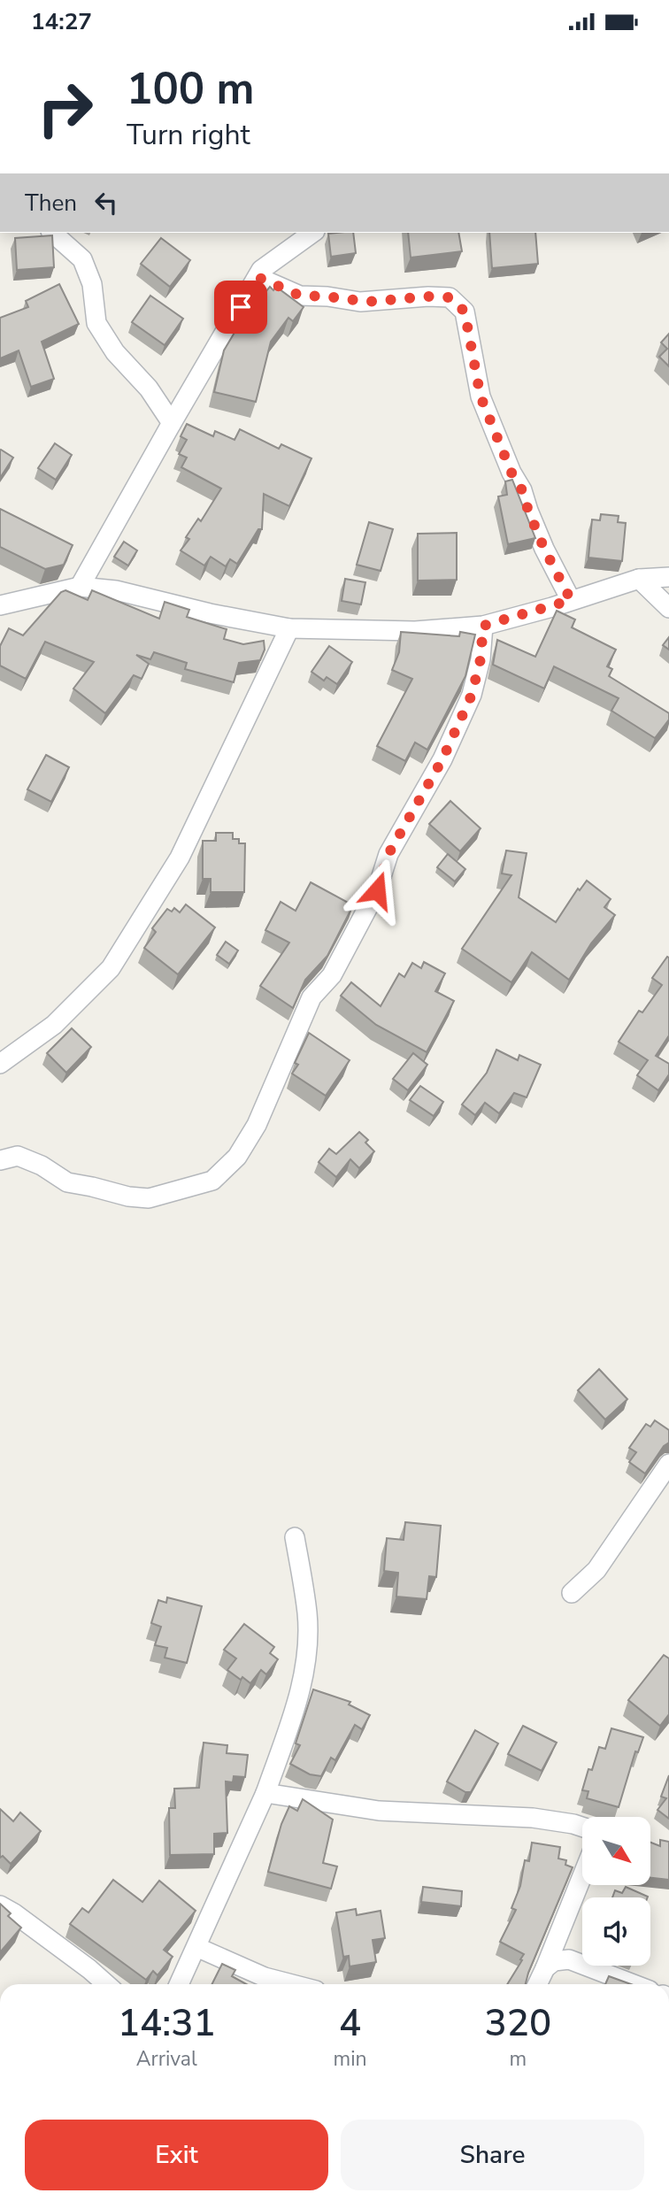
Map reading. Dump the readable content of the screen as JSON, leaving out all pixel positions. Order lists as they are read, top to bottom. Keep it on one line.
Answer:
{"north":"bottom right","page":{"status":"14:27","turn":["100 m","Turn right"],"then":"Then","eta":["14:31","Arrival","4","min","320","m"],"buttons":["Exit","Share"]}}
